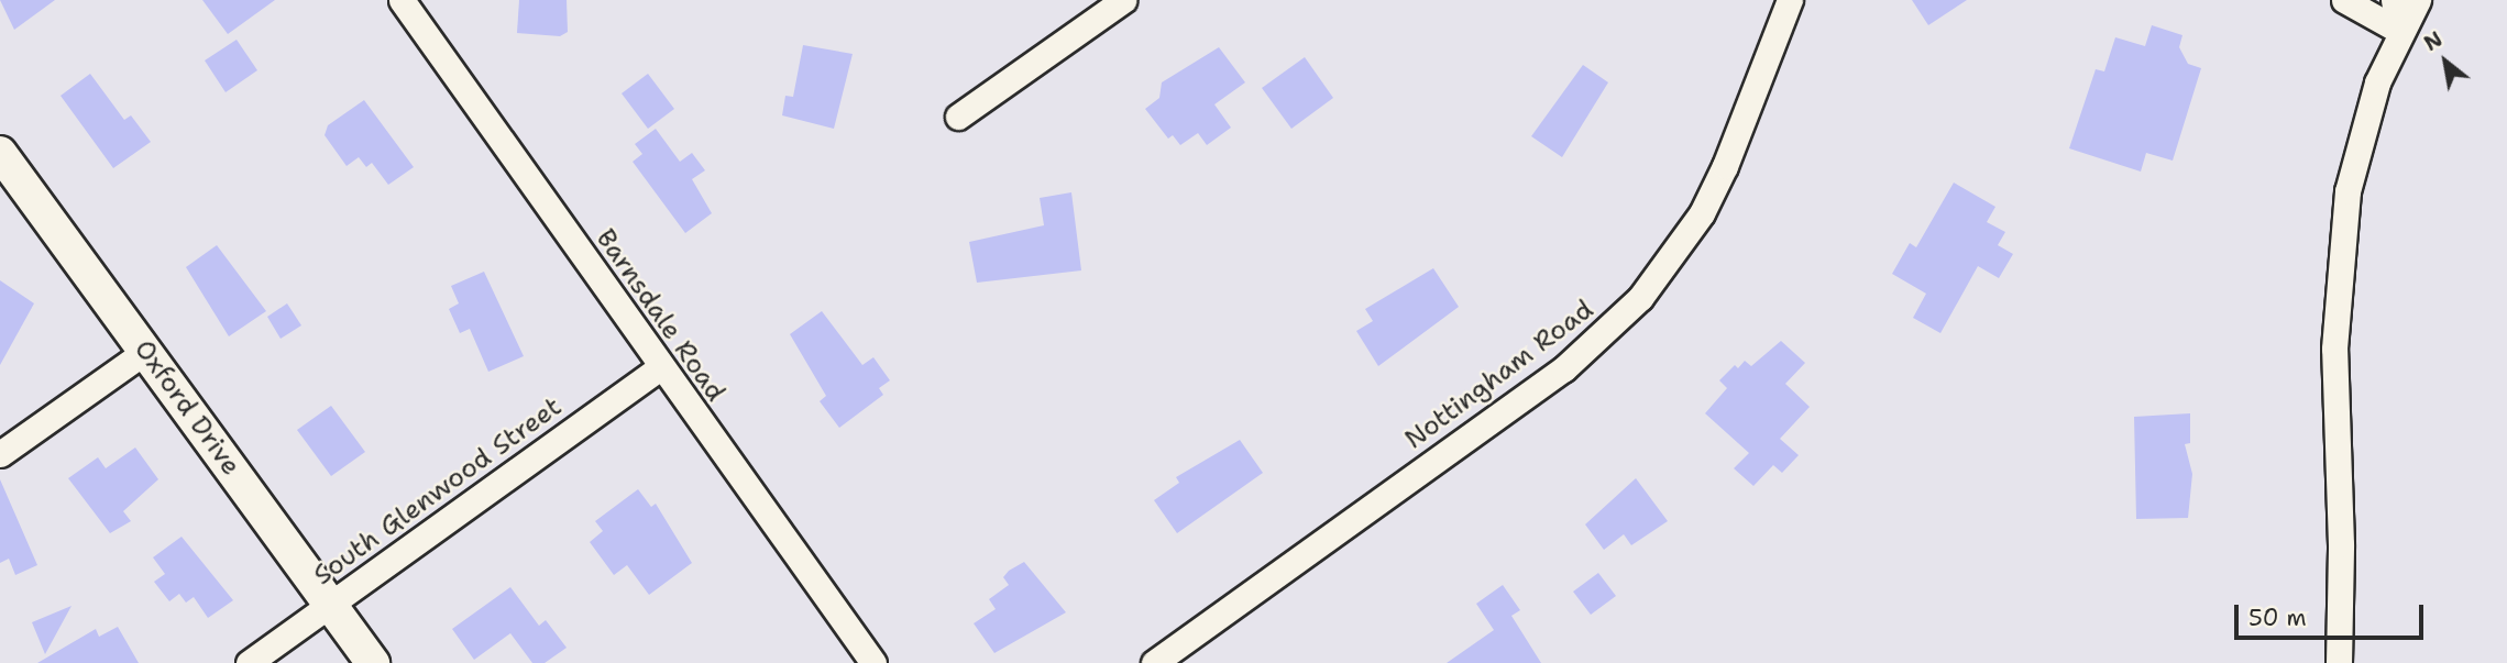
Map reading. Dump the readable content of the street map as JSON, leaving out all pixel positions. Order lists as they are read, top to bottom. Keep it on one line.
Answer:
{"streets":{"main road":["Oxford Drive"],"street":["Barnsdale Road","Nottingham Road","South Glenwood Street"]},"crossings":[["Barnsdale Road","South Glenwood Street"],["Oxford Drive","South Glenwood Street"]],"scale_bar":"50 m","north":"top left"}
